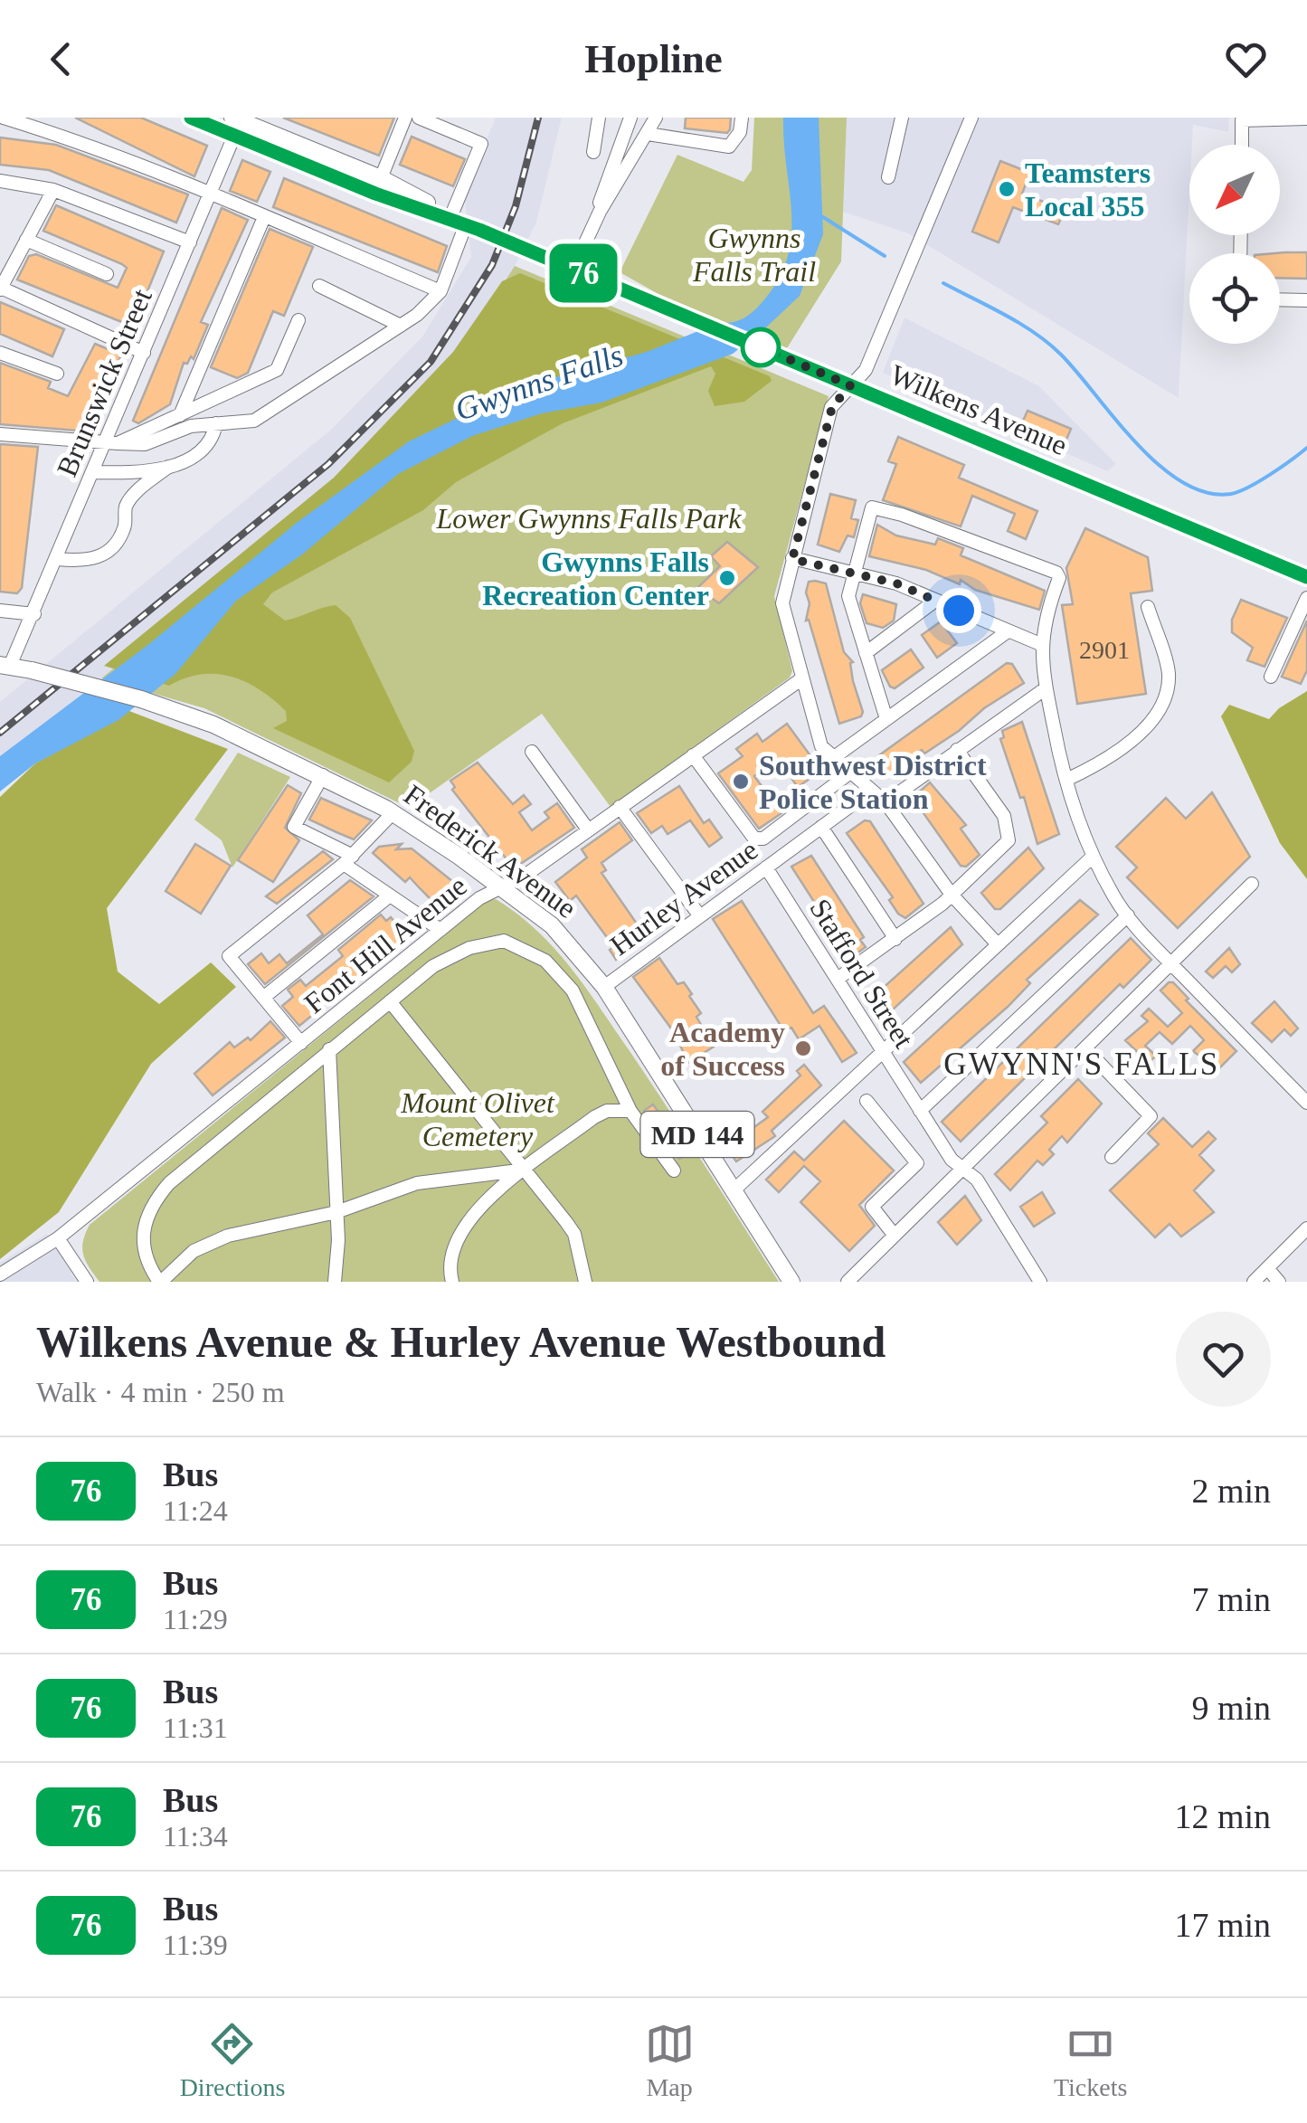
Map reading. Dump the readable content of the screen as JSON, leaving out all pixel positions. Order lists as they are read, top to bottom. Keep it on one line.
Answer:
{"streets":{"main road":["Wilkens Avenue","Frederick Avenue","MD 144"],"street":["Brunswick Street","Hurley Avenue","Font Hill Avenue","Stafford Street"]},"crossings":[["Brunswick Street","Wilkens Avenue"],["Brunswick Street","Frederick Avenue"],["Frederick Avenue","Hurley Avenue"],["Frederick Avenue","Font Hill Avenue"],["Hurley Avenue","Stafford Street"]],"districts":["GWYNN'S FALLS"],"water":["Gwynns Falls"],"parks":["Gwynns Falls Trail","Lower Gwynns Falls Park","Mount Olivet Cemetery"],"places":["Teamsters Local 355","Gwynns Falls Recreation Center","Southwest District Police Station","Academy of Success"],"lines":["bus line 76"],"house_numbers":["2901"],"north":"bottom left","page":{"header":"Hopline","on_map":"76","heading":["Wilkens Avenue & Hurley Avenue Westbound","Walk · 4 min · 250 m"],"list":[{"mark":"76","name":"Bus","note":"11:24","value":"2 min"},{"mark":"76","name":"Bus","note":"11:29","value":"7 min"},{"mark":"76","name":"Bus","note":"11:31","value":"9 min"},{"mark":"76","name":"Bus","note":"11:34","value":"12 min"},{"mark":"76","name":"Bus","note":"11:39","value":"17 min"}],"tabs":["Directions","Map","Tickets"]}}
